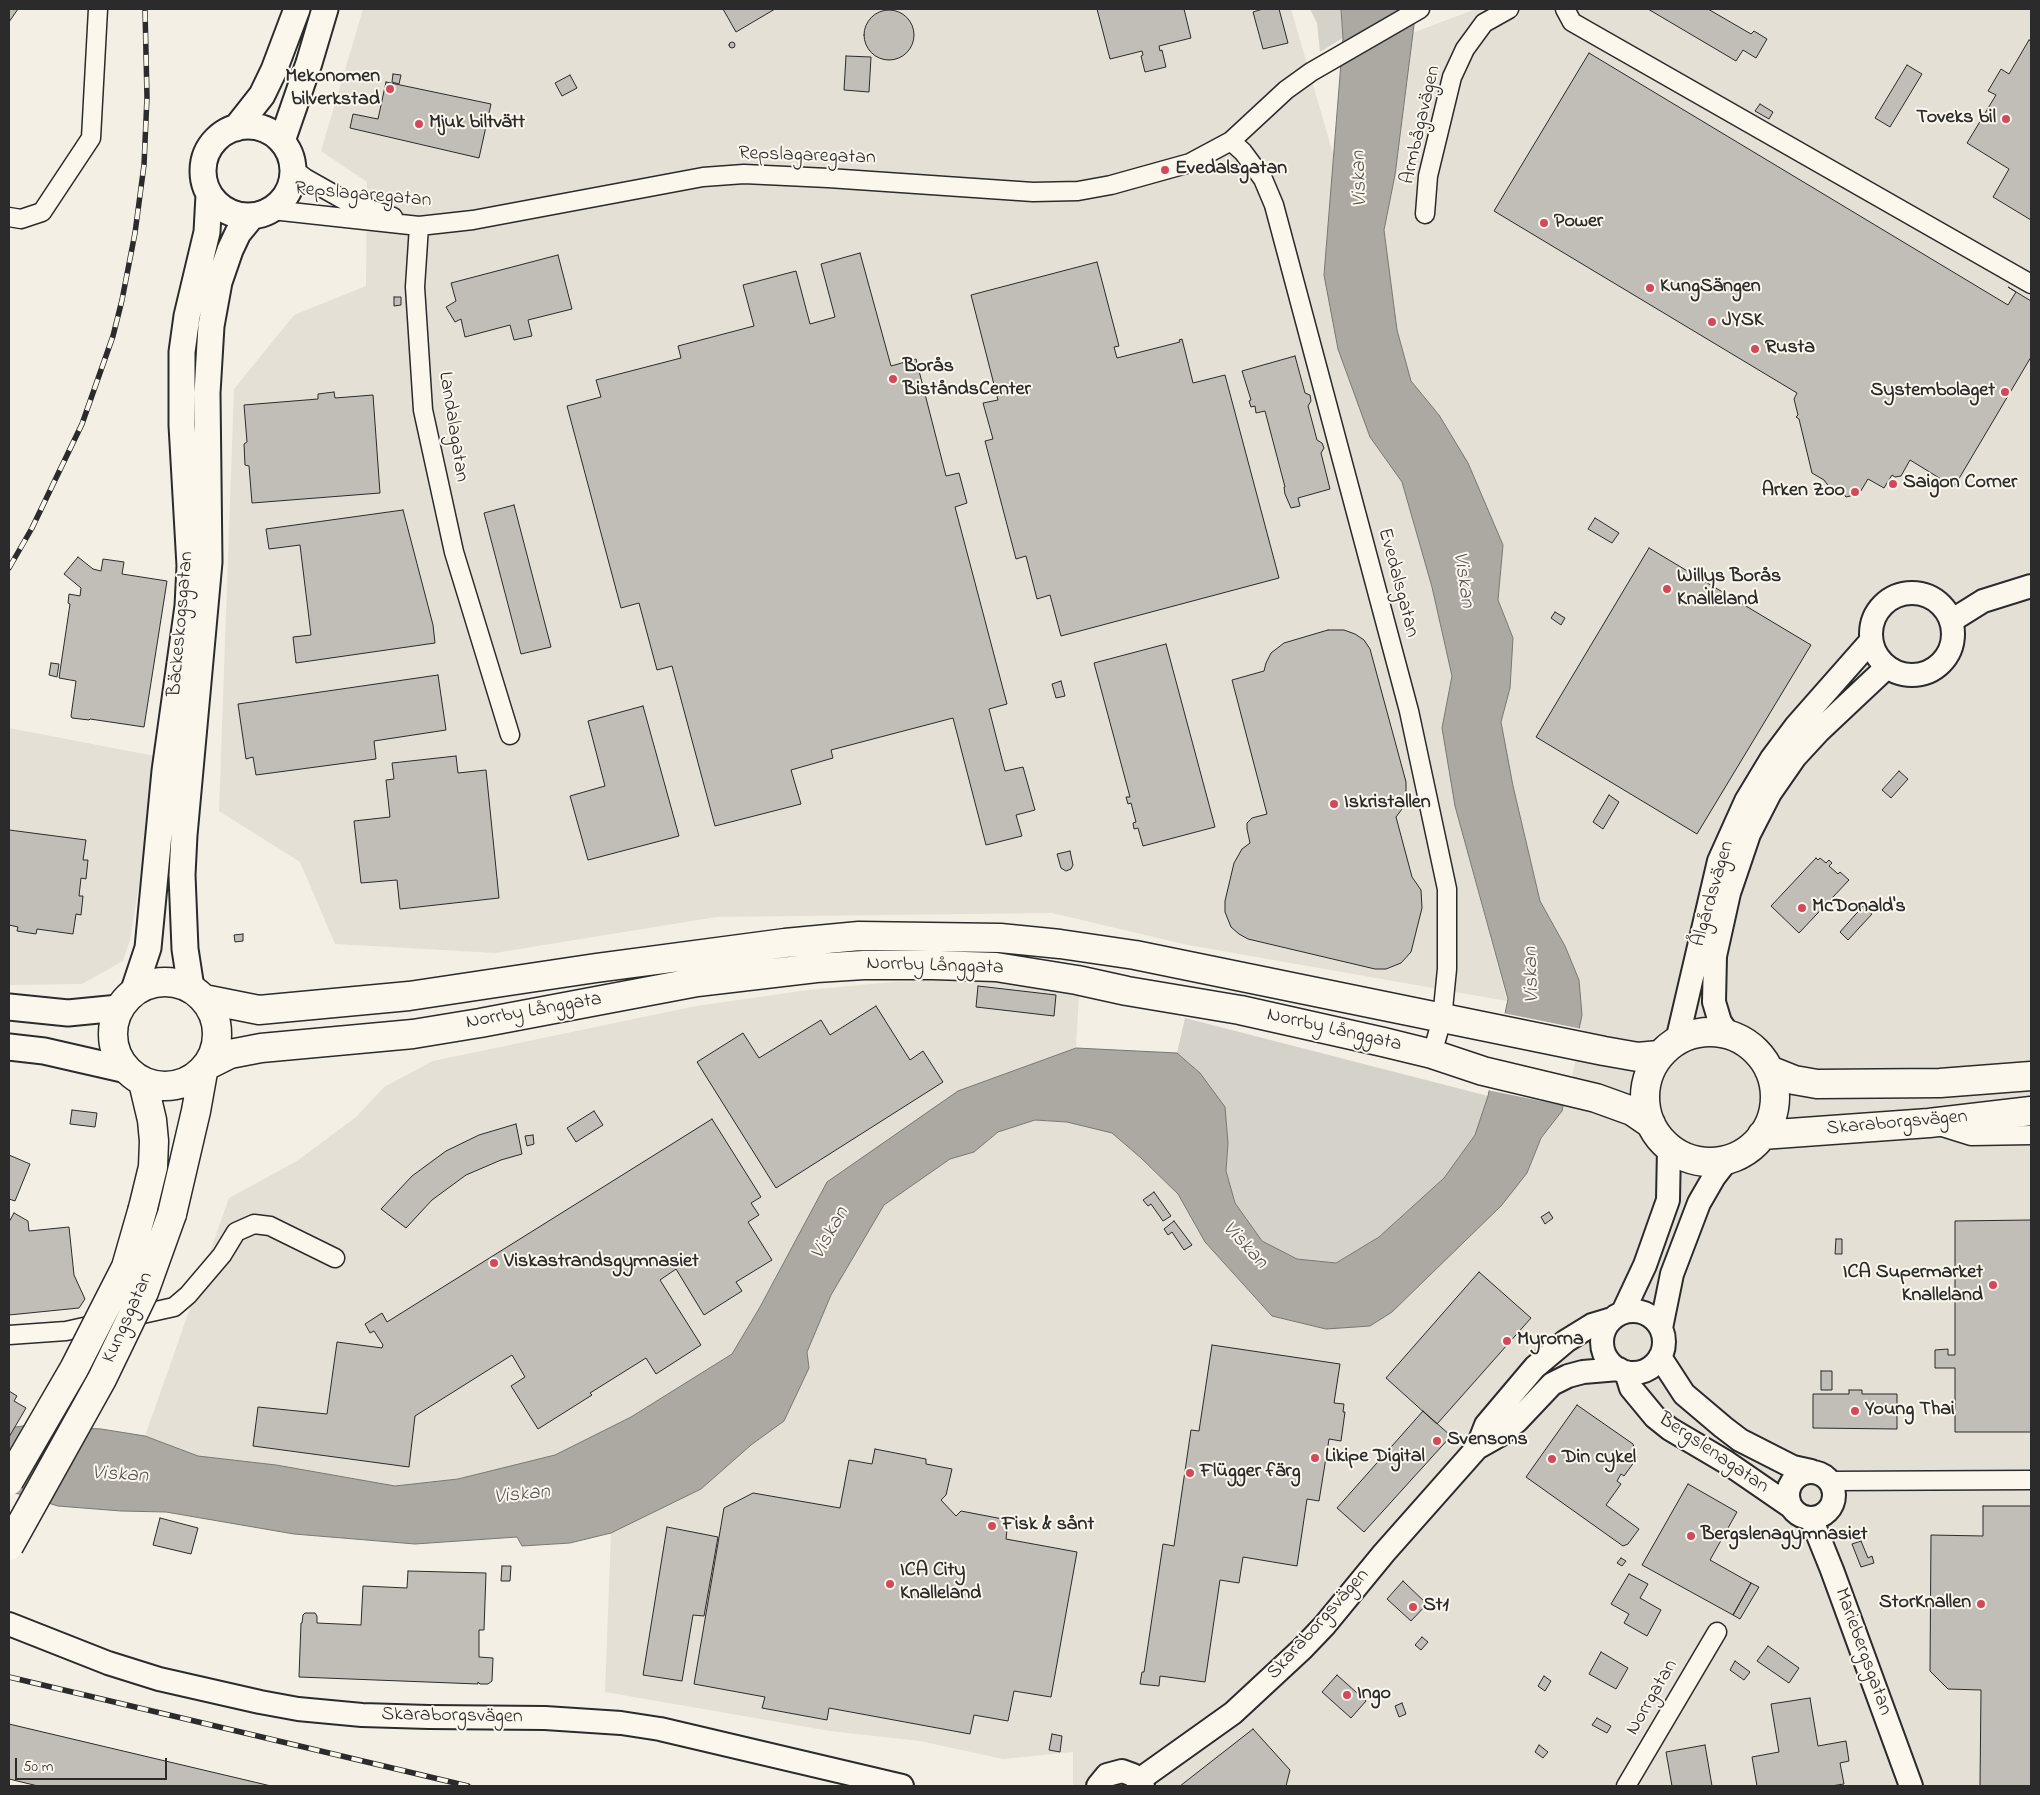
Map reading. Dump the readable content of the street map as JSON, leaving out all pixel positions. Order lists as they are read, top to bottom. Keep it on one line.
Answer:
{"streets":{"main road":["Bäckeskogsgatan","Norrby Långgata","Skaraborgsvägen","Kungsgatan"],"street":["Armbågavägen","Repslagaregatan","Landalagatan","Evedalsgatan","Ålgårdsvägen","Bergslenagatan","Mariebergsgatan","Norrgatan"]},"crossings":[["Repslagaregatan","Landalagatan"],["Repslagaregatan","Evedalsgatan"],["Repslagaregatan","Bäckeskogsgatan"],["Evedalsgatan","Norrby Långgata"],["Bäckeskogsgatan","Norrby Långgata"],["Bäckeskogsgatan","Kungsgatan"],["Ålgårdsvägen","Norrby Långgata"],["Ålgårdsvägen","Skaraborgsvägen"],["Norrby Långgata","Skaraborgsvägen"],["Norrby Långgata","Kungsgatan"],["Skaraborgsvägen","Bergslenagatan"],["Bergslenagatan","Mariebergsgatan"]],"water":["Viskan"],"places":["Mekonomen bilverkstad","Toveks bil","Mjuk biltvätt","Evedalsgatan","Power","KungSängen","JYSK","Rusta","Borås BiståndsCenter","Systembolaget","Saigon Corner","Arken Zoo","Willys Borås Knalleland","Iskristallen","McDonald's","Viskastrandsgymnasiet","ICA Supermarket Knalleland","Myrorna","Young Thai","Svensons","Likipe Digital","Din cykel","Flügger färg","Fisk & sånt","Bergslenagymnasiet","ICA City Knalleland","StorKnallen","St1","Ingo"],"scale_bar":"50 m"}
